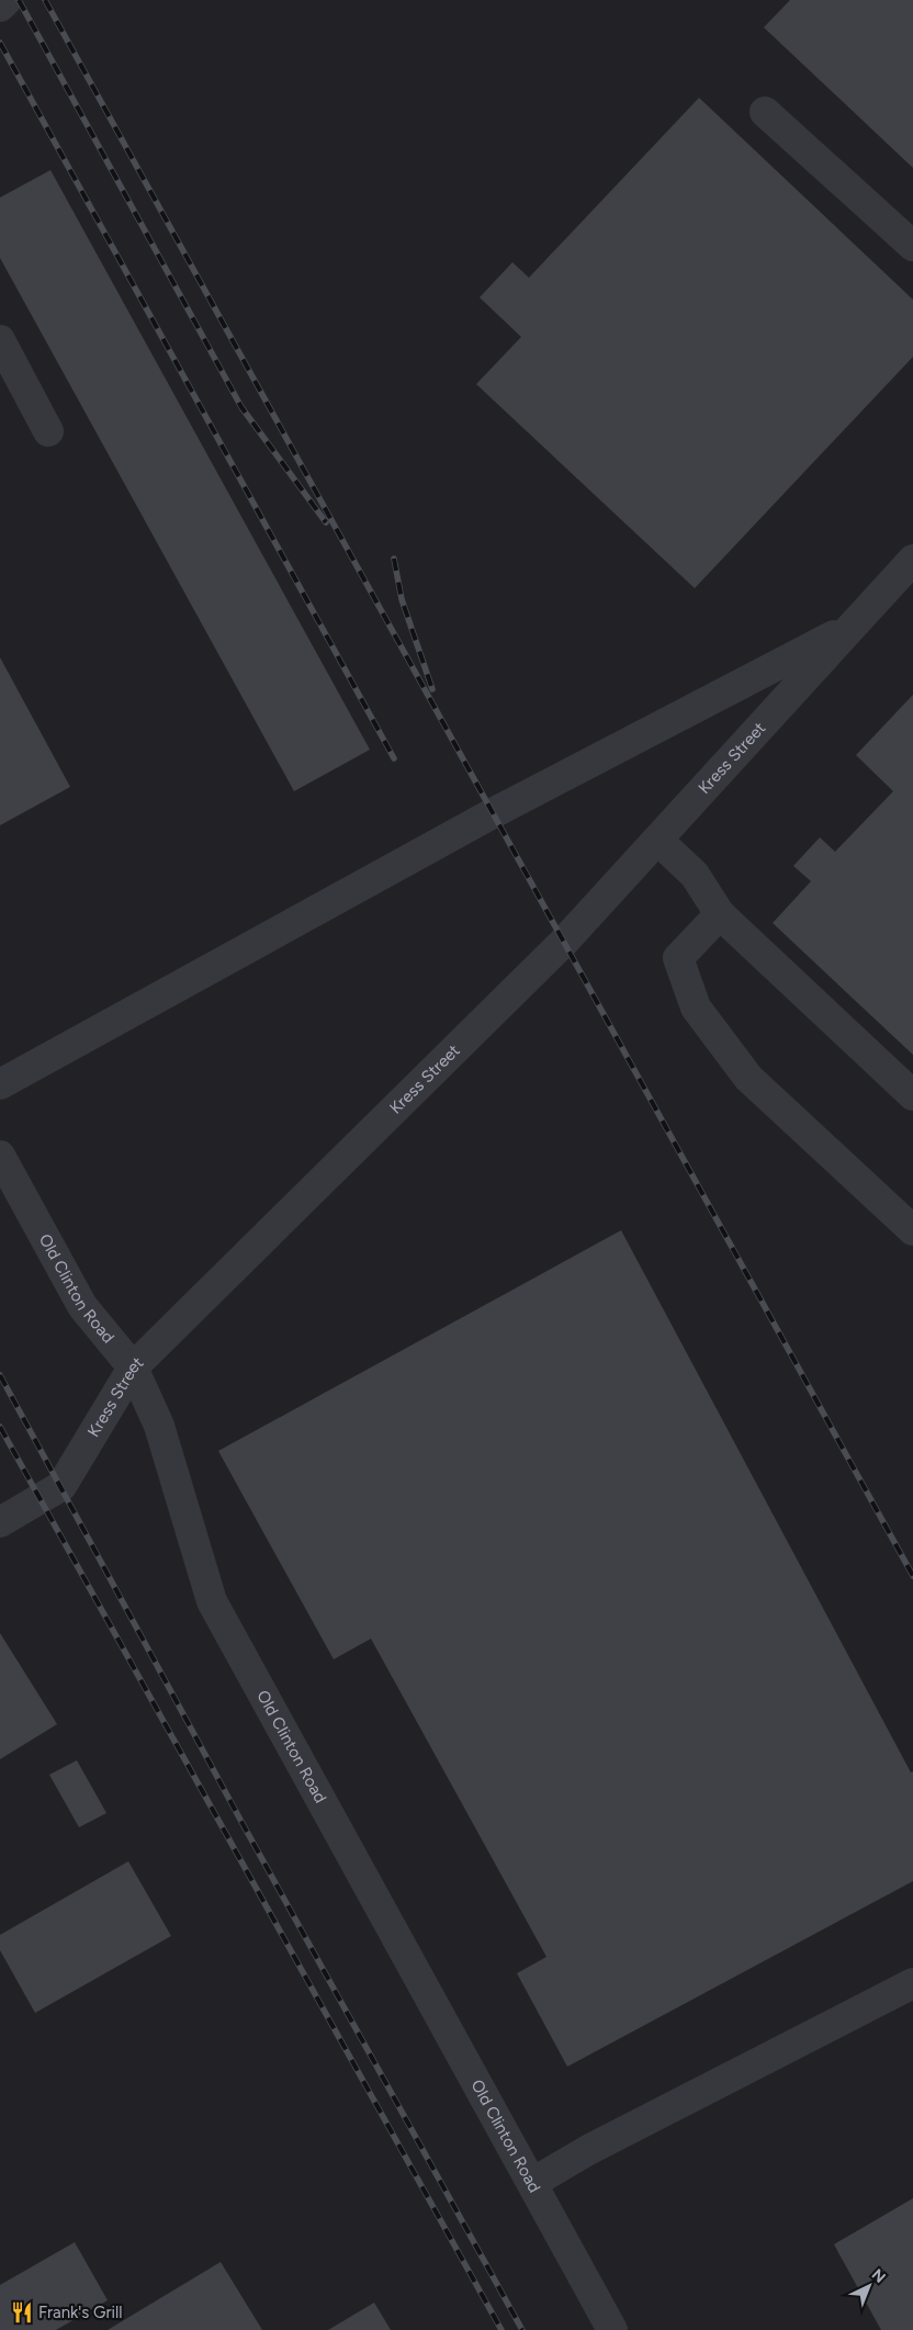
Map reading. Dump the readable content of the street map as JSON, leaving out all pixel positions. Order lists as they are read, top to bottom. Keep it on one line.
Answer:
{"streets":{"street":["Kress Street","Old Clinton Road"]},"crossings":[["Kress Street","Old Clinton Road"]],"places":{"restaurant":["Frank's Grill"]},"north":"top right"}
